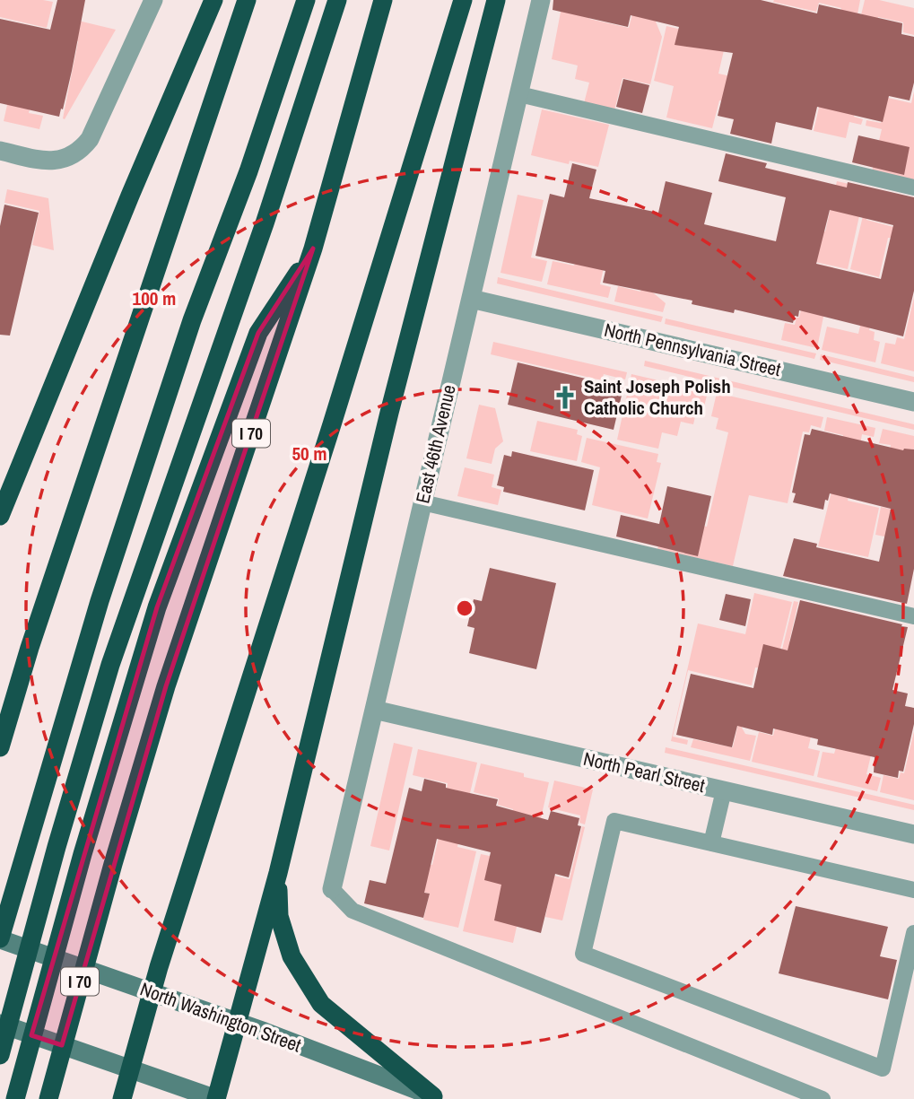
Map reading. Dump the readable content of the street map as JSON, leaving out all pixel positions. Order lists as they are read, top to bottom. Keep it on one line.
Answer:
{"streets":{"highway":["I 70"],"main road":["North Washington Street"],"street":["North Pennsylvania Street","East 46th Avenue","North Pearl Street"]},"crossings":[["North Pennsylvania Street","East 46th Avenue"],["East 46th Avenue","North Pearl Street"]],"places":{"church":["Saint Joseph Polish Catholic Church"]},"rings":["100 m","50 m"]}
